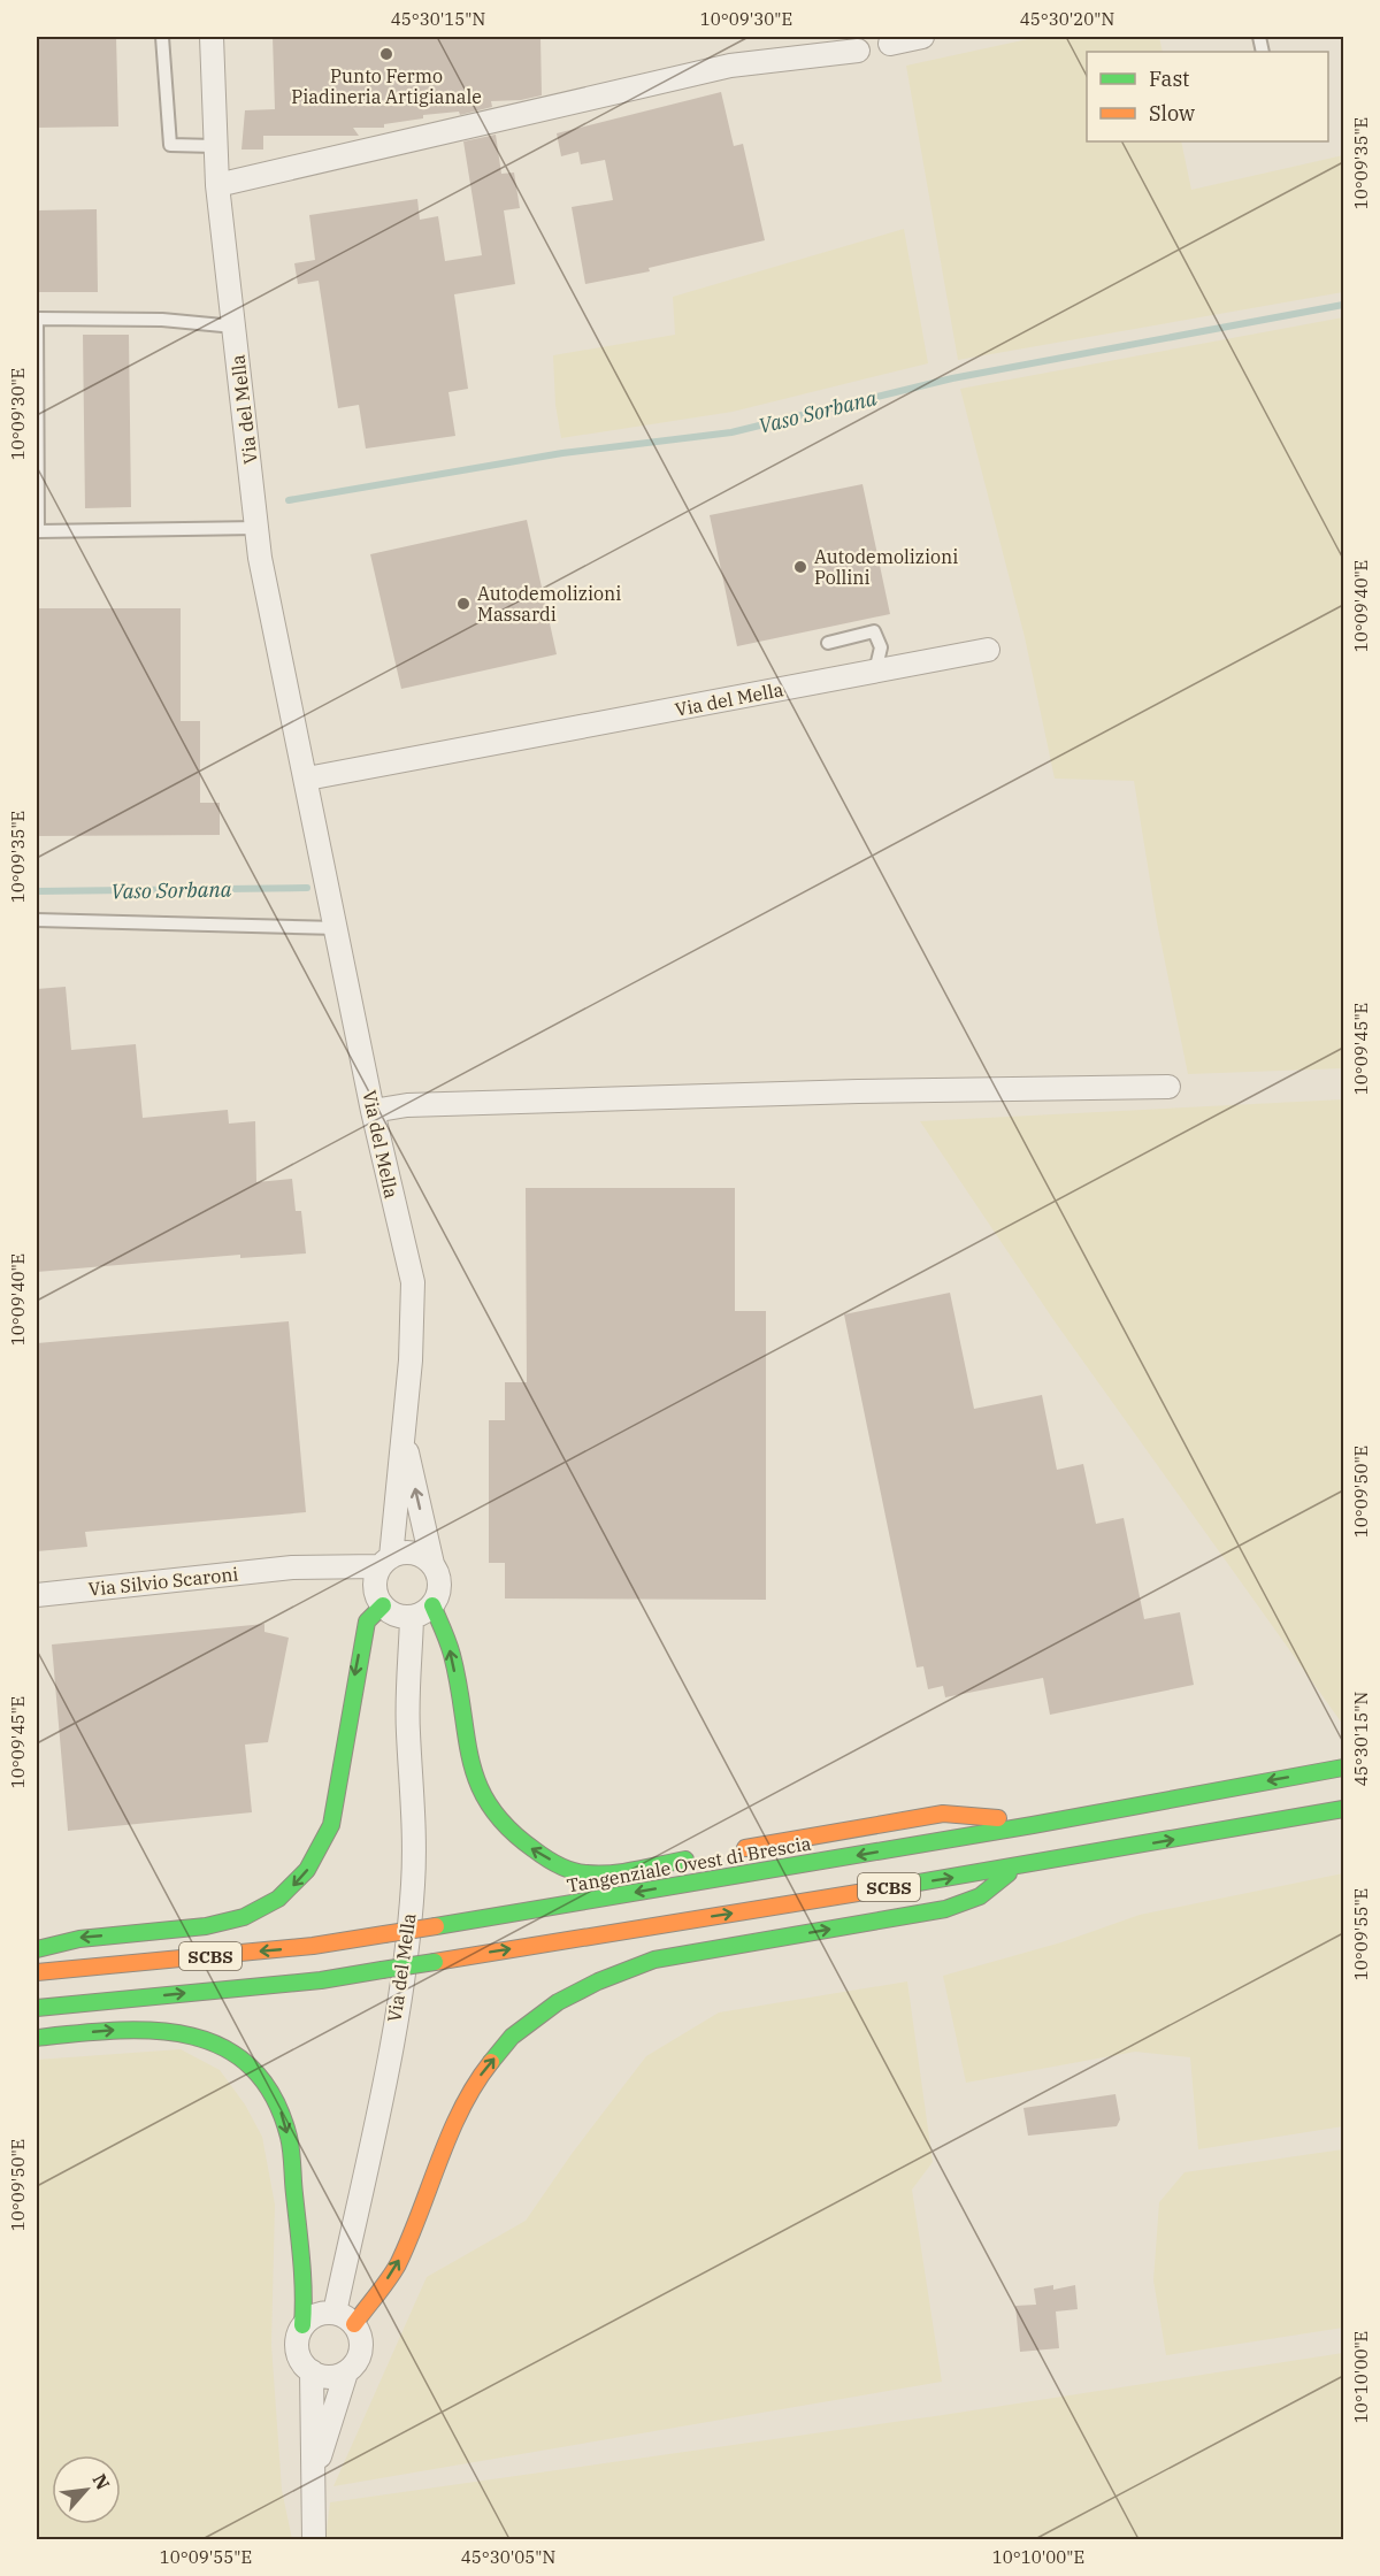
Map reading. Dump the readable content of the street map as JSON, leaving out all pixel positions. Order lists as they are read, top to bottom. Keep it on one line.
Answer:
{"streets":{"main road":["Tangenziale Ovest di Brescia","SCBS"],"street":["Via del Mella","Via Silvio Scaroni"]},"crossings":[["Via del Mella","Via Silvio Scaroni"]],"water":["Vaso Sorbana"],"places":["Punto Fermo Piadineria Artigianale","Autodemolizioni Pollini","Autodemolizioni Massardi"],"legend":["Fast","Slow"],"north":"top right","coordinates":["45°30'15\"N","10°09'30\"E","45°30'20\"N","10°09'35\"E","10°09'40\"E","10°09'45\"E","10°09'50\"E","10°09'55\"E","10°10'00\"E","45°30'05\"N"]}
